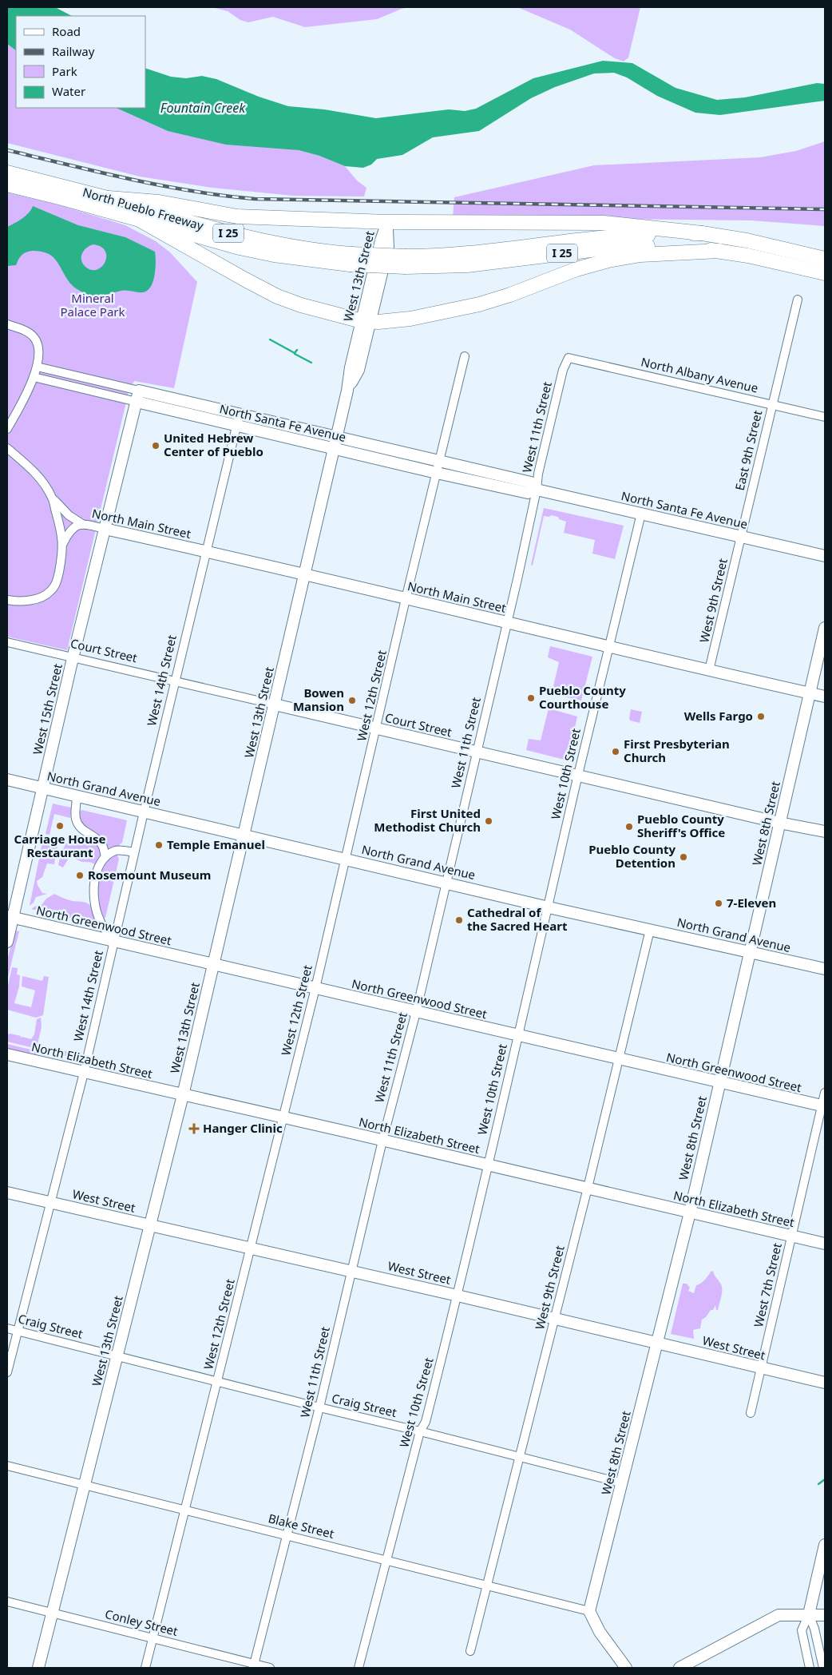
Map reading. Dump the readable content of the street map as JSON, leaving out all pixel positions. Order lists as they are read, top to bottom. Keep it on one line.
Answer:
{"streets":{"highway":["North Pueblo Freeway","I 25"],"street":["West 13th Street","North Albany Avenue","North Santa Fe Avenue","West 11th Street","East 9th Street","North Main Street","West 9th Street","Court Street","West 14th Street","West 12th Street","West 15th Street","West 10th Street","North Grand Avenue","West 8th Street","North Greenwood Street","North Elizabeth Street","West Street","West 7th Street","Craig Street","Blake Street","Conley Street"]},"crossings":[["West 13th Street","North Santa Fe Avenue"],["West 13th Street","North Main Street"],["West 13th Street","Court Street"],["West 13th Street","North Grand Avenue"],["West 13th Street","North Greenwood Street"],["West 13th Street","North Elizabeth Street"],["West 13th Street","West Street"],["West 13th Street","Craig Street"],["West 13th Street","Blake Street"],["West 13th Street","Conley Street"],["North Albany Avenue","West 11th Street"],["North Albany Avenue","East 9th Street"],["North Santa Fe Avenue","West 11th Street"],["North Santa Fe Avenue","East 9th Street"],["North Santa Fe Avenue","West 9th Street"],["North Santa Fe Avenue","West 14th Street"],["North Santa Fe Avenue","West 12th Street"],["North Santa Fe Avenue","West 15th Street"],["North Santa Fe Avenue","West 10th Street"],["West 11th Street","North Main Street"],["West 11th Street","Court Street"],["West 11th Street","North Grand Avenue"],["West 11th Street","North Greenwood Street"],["West 11th Street","North Elizabeth Street"],["West 11th Street","West Street"],["West 11th Street","Craig Street"],["West 11th Street","Blake Street"],["West 11th Street","Conley Street"],["East 9th Street","West 9th Street"],["North Main Street","West 9th Street"],["North Main Street","West 14th Street"],["North Main Street","West 12th Street"],["North Main Street","West 15th Street"],["North Main Street","West 10th Street"],["North Main Street","West 8th Street"],["West 9th Street","North Grand Avenue"],["West 9th Street","North Greenwood Street"],["West 9th Street","North Elizabeth Street"],["West 9th Street","West Street"],["West 9th Street","Craig Street"],["West 9th Street","Blake Street"],["Court Street","West 14th Street"],["Court Street","West 12th Street"],["Court Street","West 15th Street"],["Court Street","West 10th Street"],["Court Street","West 8th Street"],["West 14th Street","North Grand Avenue"],["West 14th Street","North Greenwood Street"],["West 14th Street","North Elizabeth Street"],["West 14th Street","West Street"],["West 14th Street","Craig Street"],["West 12th Street","North Grand Avenue"],["West 12th Street","North Greenwood Street"],["West 12th Street","North Elizabeth Street"],["West 12th Street","West Street"],["West 12th Street","Craig Street"],["West 12th Street","Blake Street"],["West 12th Street","Conley Street"],["West 15th Street","North Grand Avenue"],["West 15th Street","North Greenwood Street"],["West 10th Street","North Grand Avenue"],["West 10th Street","North Greenwood Street"],["West 10th Street","North Elizabeth Street"],["West 10th Street","West Street"],["West 10th Street","Craig Street"],["West 10th Street","Blake Street"],["North Grand Avenue","West 8th Street"],["West 8th Street","North Greenwood Street"],["West 8th Street","North Elizabeth Street"],["West 8th Street","West Street"],["West 8th Street","Craig Street"],["West 8th Street","Blake Street"],["North Greenwood Street","West 7th Street"],["North Elizabeth Street","West 7th Street"],["West Street","West 7th Street"]],"water":["Fountain Creek"],"parks":["Mineral Palace Park"],"places":{"other":["United Hebrew Center of Pueblo","Pueblo County Courthouse","Bowen Mansion","Wells Fargo","First Presbyterian Church","First United Methodist Church","Carriage House Restaurant","Pueblo County Sheriff's Office","Temple Emanuel","Pueblo County Detention","Rosemount Museum","7-Eleven","Cathedral of the Sacred Heart"],"health":["Hanger Clinic"]},"legend":["Road","Railway","Park","Water"]}
